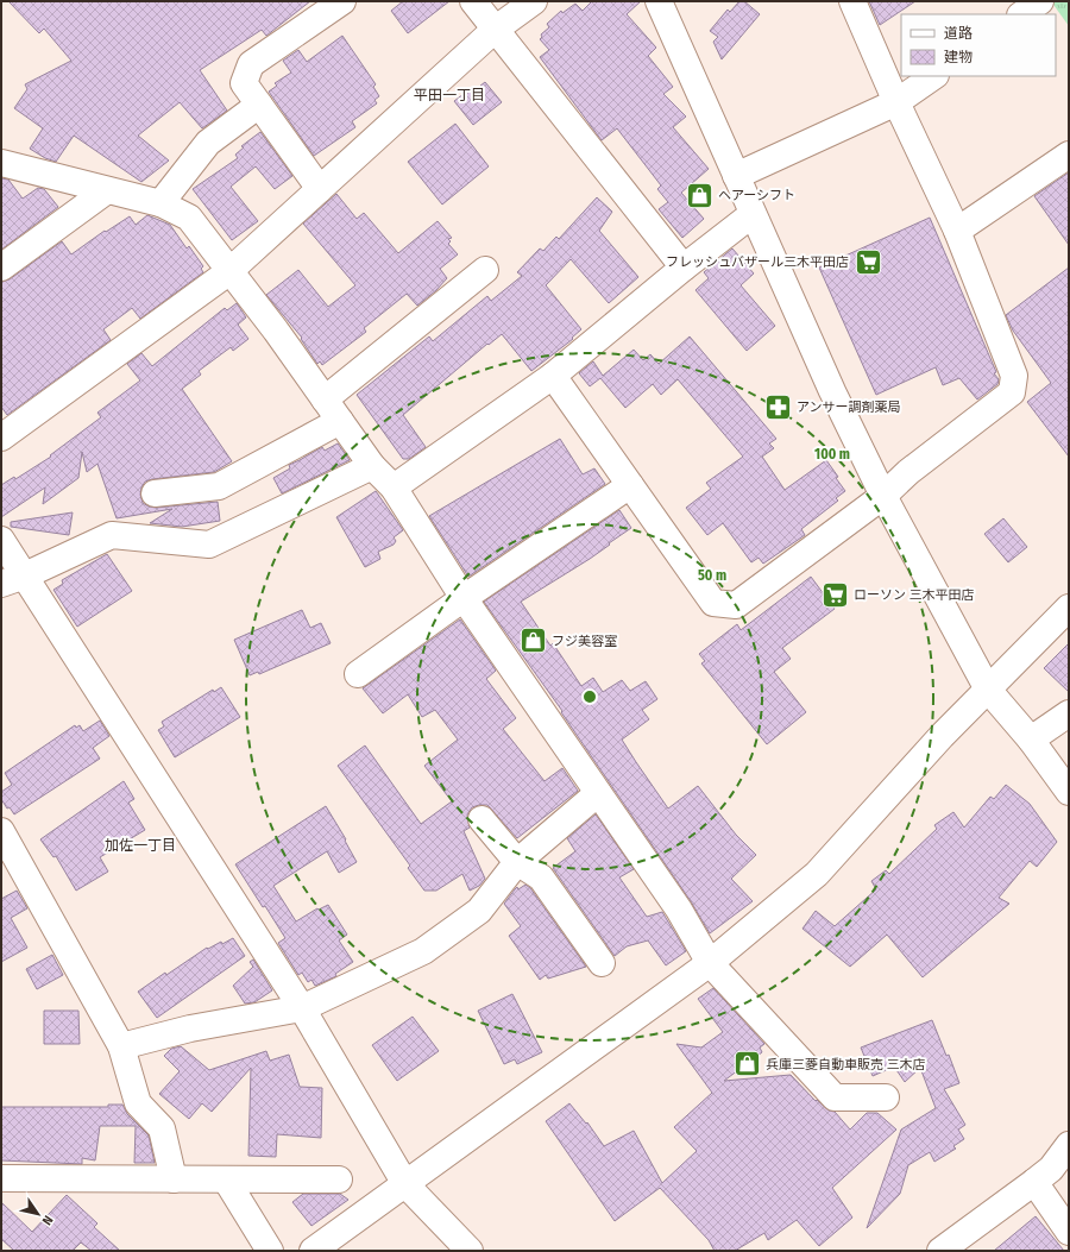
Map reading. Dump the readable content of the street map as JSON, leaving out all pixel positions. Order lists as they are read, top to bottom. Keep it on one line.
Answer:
{"districts":["平田一丁目","加佐一丁目"],"places":{"shop":["ヘアーシフト","フジ美容室","兵庫三菱自動車販売 三木店"],"supermarket":["フレッシュバザール三木平田店","ローソン 三木平田店"],"pharmacy":["アンサー調剤薬局"]},"legend":["道路","建物"],"north":"bottom right","rings":["100 m","50 m"]}
